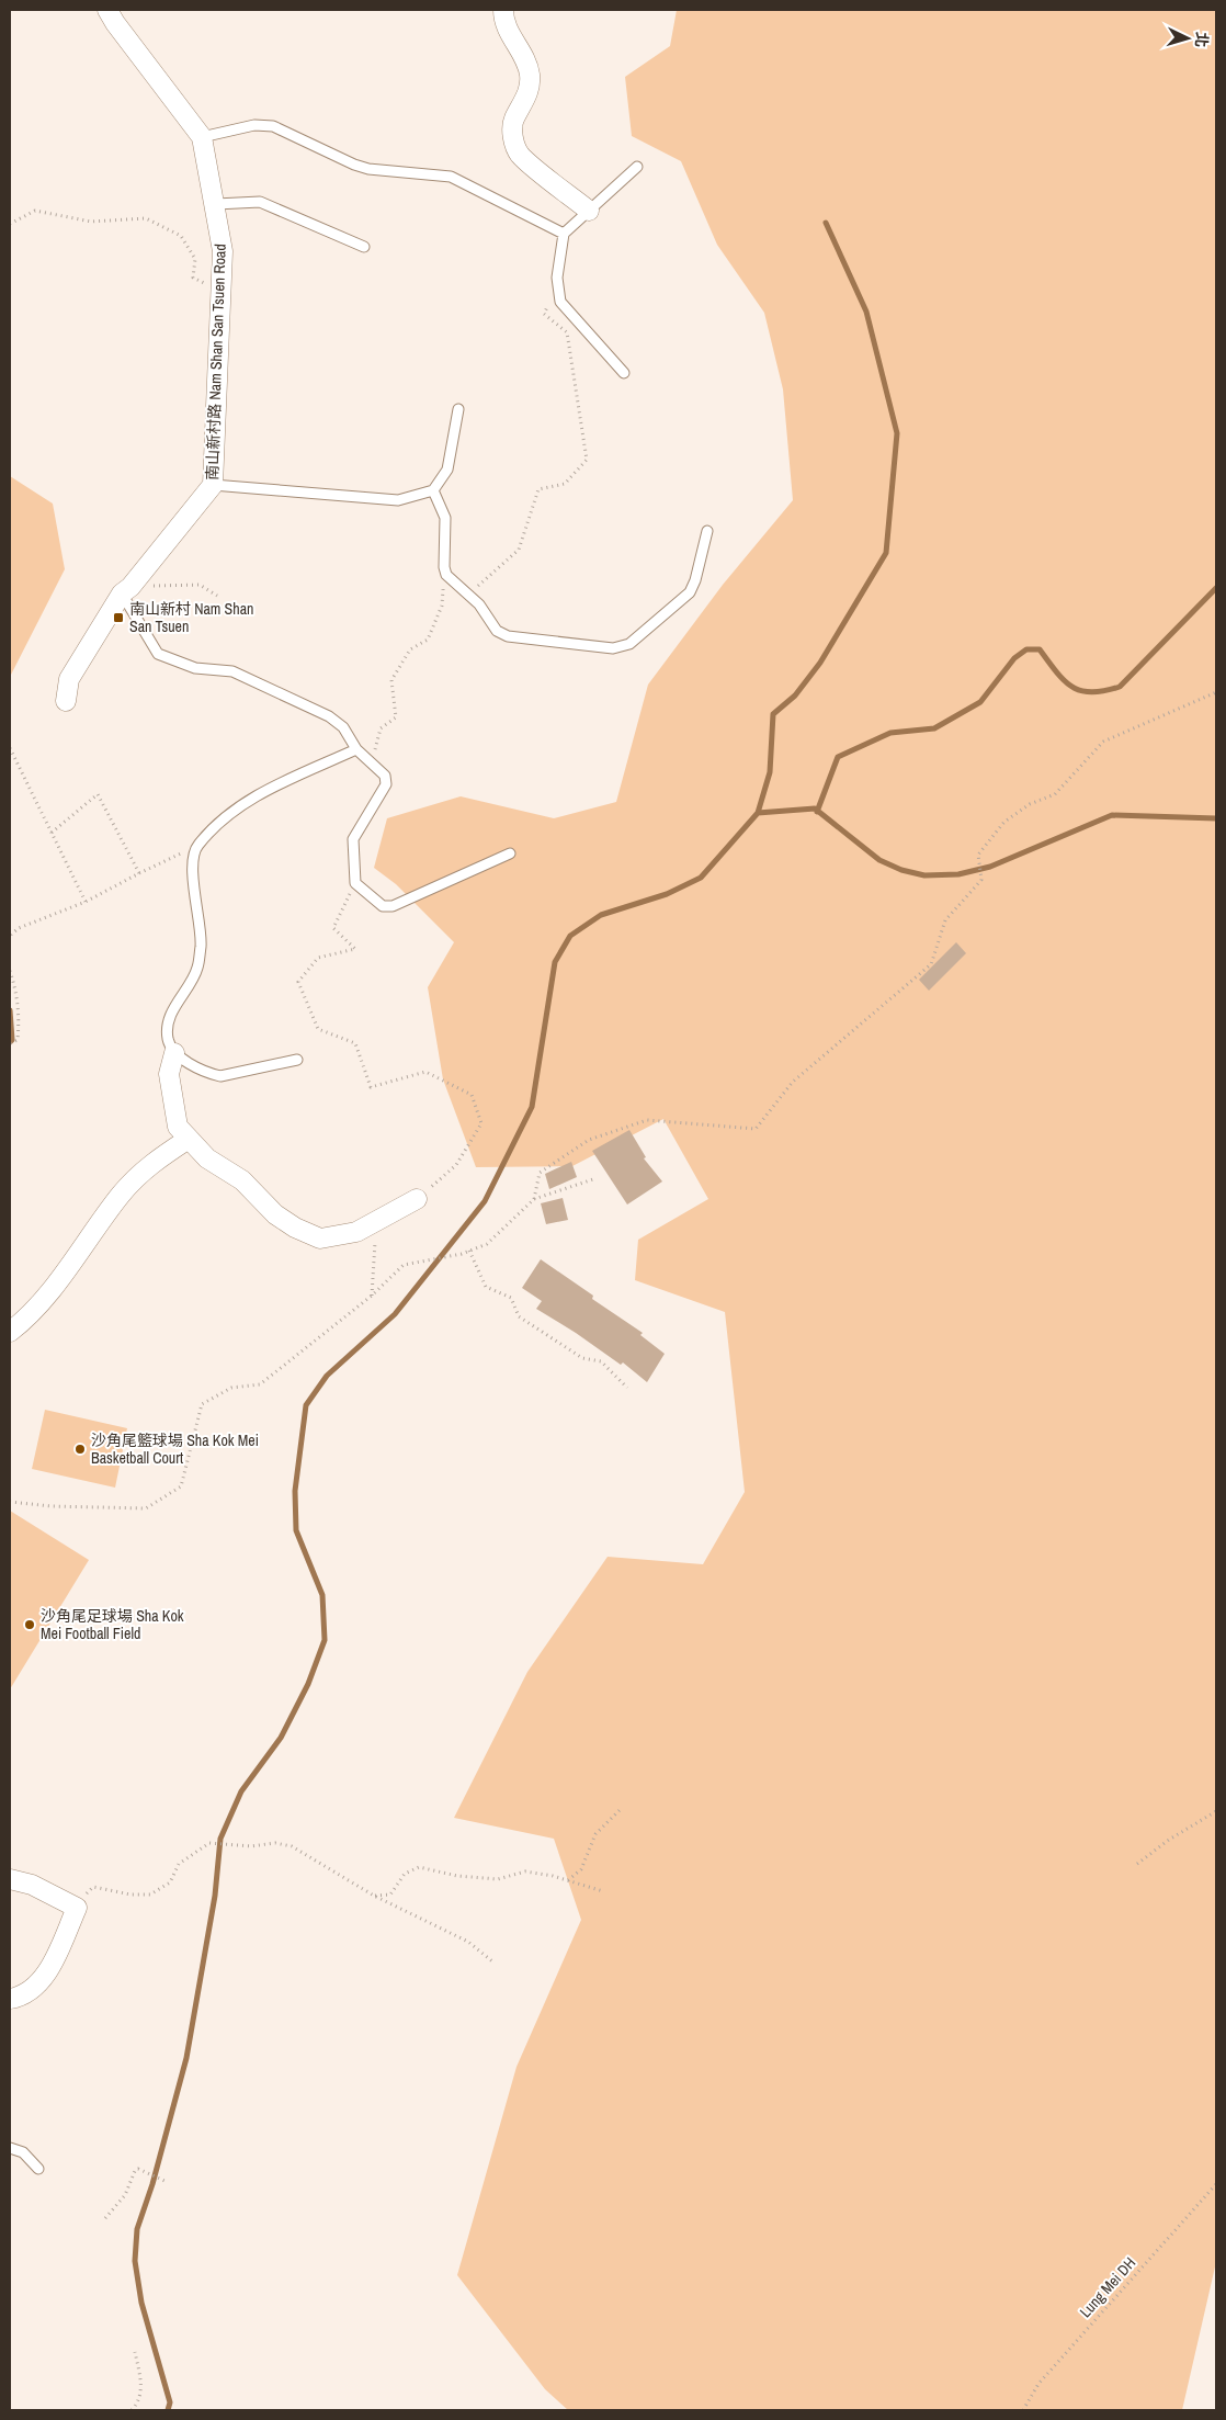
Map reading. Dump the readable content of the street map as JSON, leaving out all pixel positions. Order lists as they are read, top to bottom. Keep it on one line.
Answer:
{"streets":{"street":["南山新村路 Nam Shan San Tsuen Road"],"path":["Lung Mei DH"]},"places":{"transit":["南山新村 Nam Shan San Tsuen"],"other":["沙角尾籃球場 Sha Kok Mei Basketball Court","沙角尾足球場 Sha Kok Mei Football Field"]},"north":"right"}
